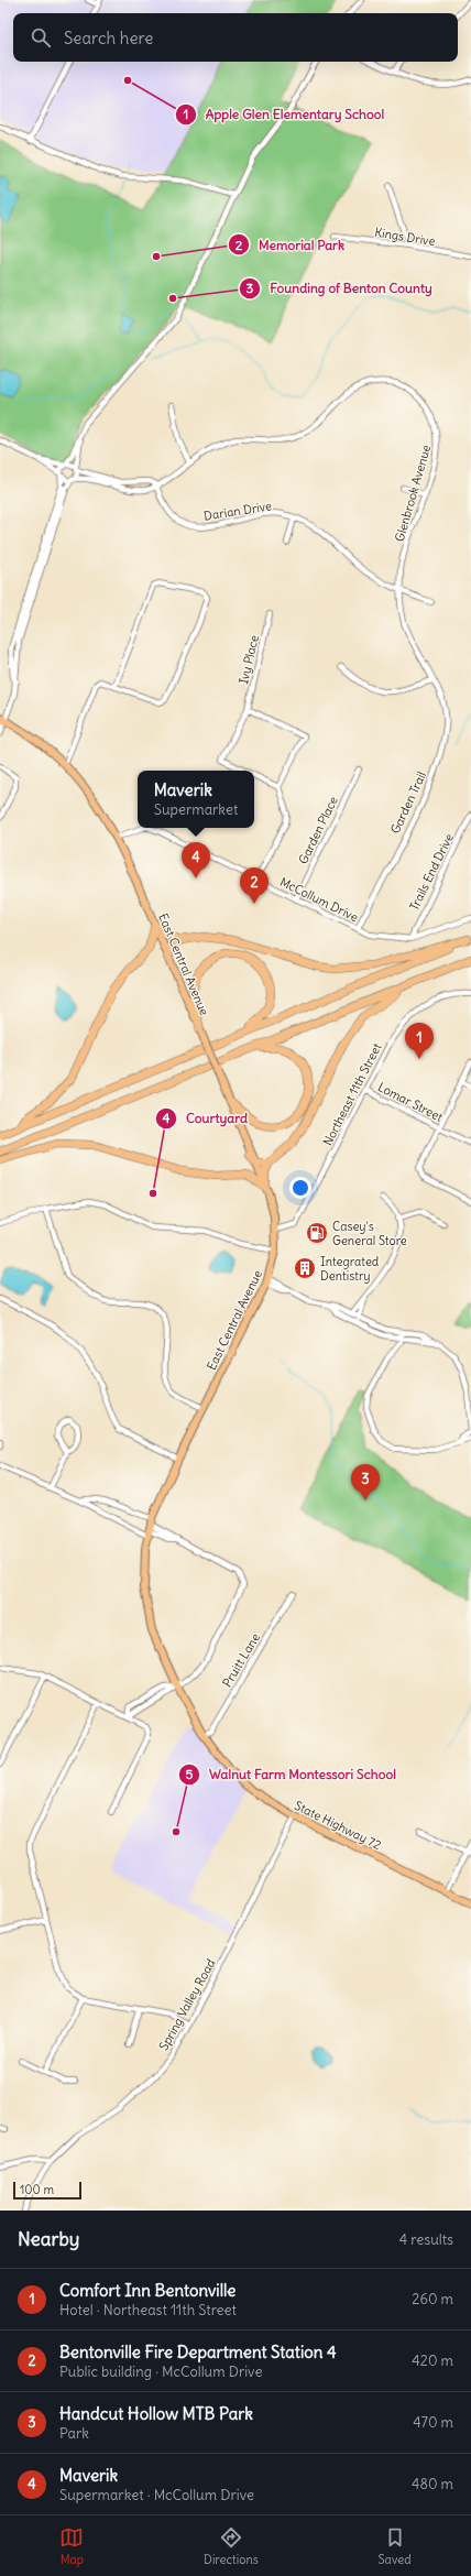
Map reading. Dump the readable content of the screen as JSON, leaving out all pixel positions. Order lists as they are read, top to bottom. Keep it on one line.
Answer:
{"streets":{"main road":["East Central Avenue","State Highway 72"],"street":["Kings Drive","Glenbrook Avenue","Darian Drive","Ivy Place","Garden Trail","Garden Place","Trails End Drive","McCollum Drive","Northeast 11th Street","Lomar Street","Pruitt Lane","Spring Valley Road"]},"crossings":[["Glenbrook Avenue","Darian Drive"],["Glenbrook Avenue","Garden Trail"],["Garden Trail","McCollum Drive"],["Garden Place","McCollum Drive"],["Trails End Drive","McCollum Drive"],["McCollum Drive","East Central Avenue"],["East Central Avenue","Northeast 11th Street"],["East Central Avenue","Pruitt Lane"],["East Central Avenue","State Highway 72"],["Northeast 11th Street","Lomar Street"],["State Highway 72","Spring Valley Road"]],"places":{"other":["Apple Glen Elementary School","Memorial Park","Founding of Benton County","Courtyard","Walnut Farm Montessori School"],"fuel station":["Casey's General Store"],"building":["Integrated Dentistry"]},"scale_bar":"100 m","page":{"search":"Search here","popup":["Maverik","Supermarket"],"pins":["4","2","1","3"],"scale":"100 m","heading":["Nearby","4 results"],"list":[{"mark":"1","name":"Comfort Inn Bentonville","note":"Hotel · Northeast 11th Street","value":"260 m"},{"mark":"2","name":"Bentonville Fire Department Station 4","note":"Public building · McCollum Drive","value":"420 m"},{"mark":"3","name":"Handcut Hollow MTB Park","note":"Park","value":"470 m"},{"mark":"4","name":"Maverik","note":"Supermarket · McCollum Drive","value":"480 m"}],"nav":["Map","Directions","Saved"]}}
